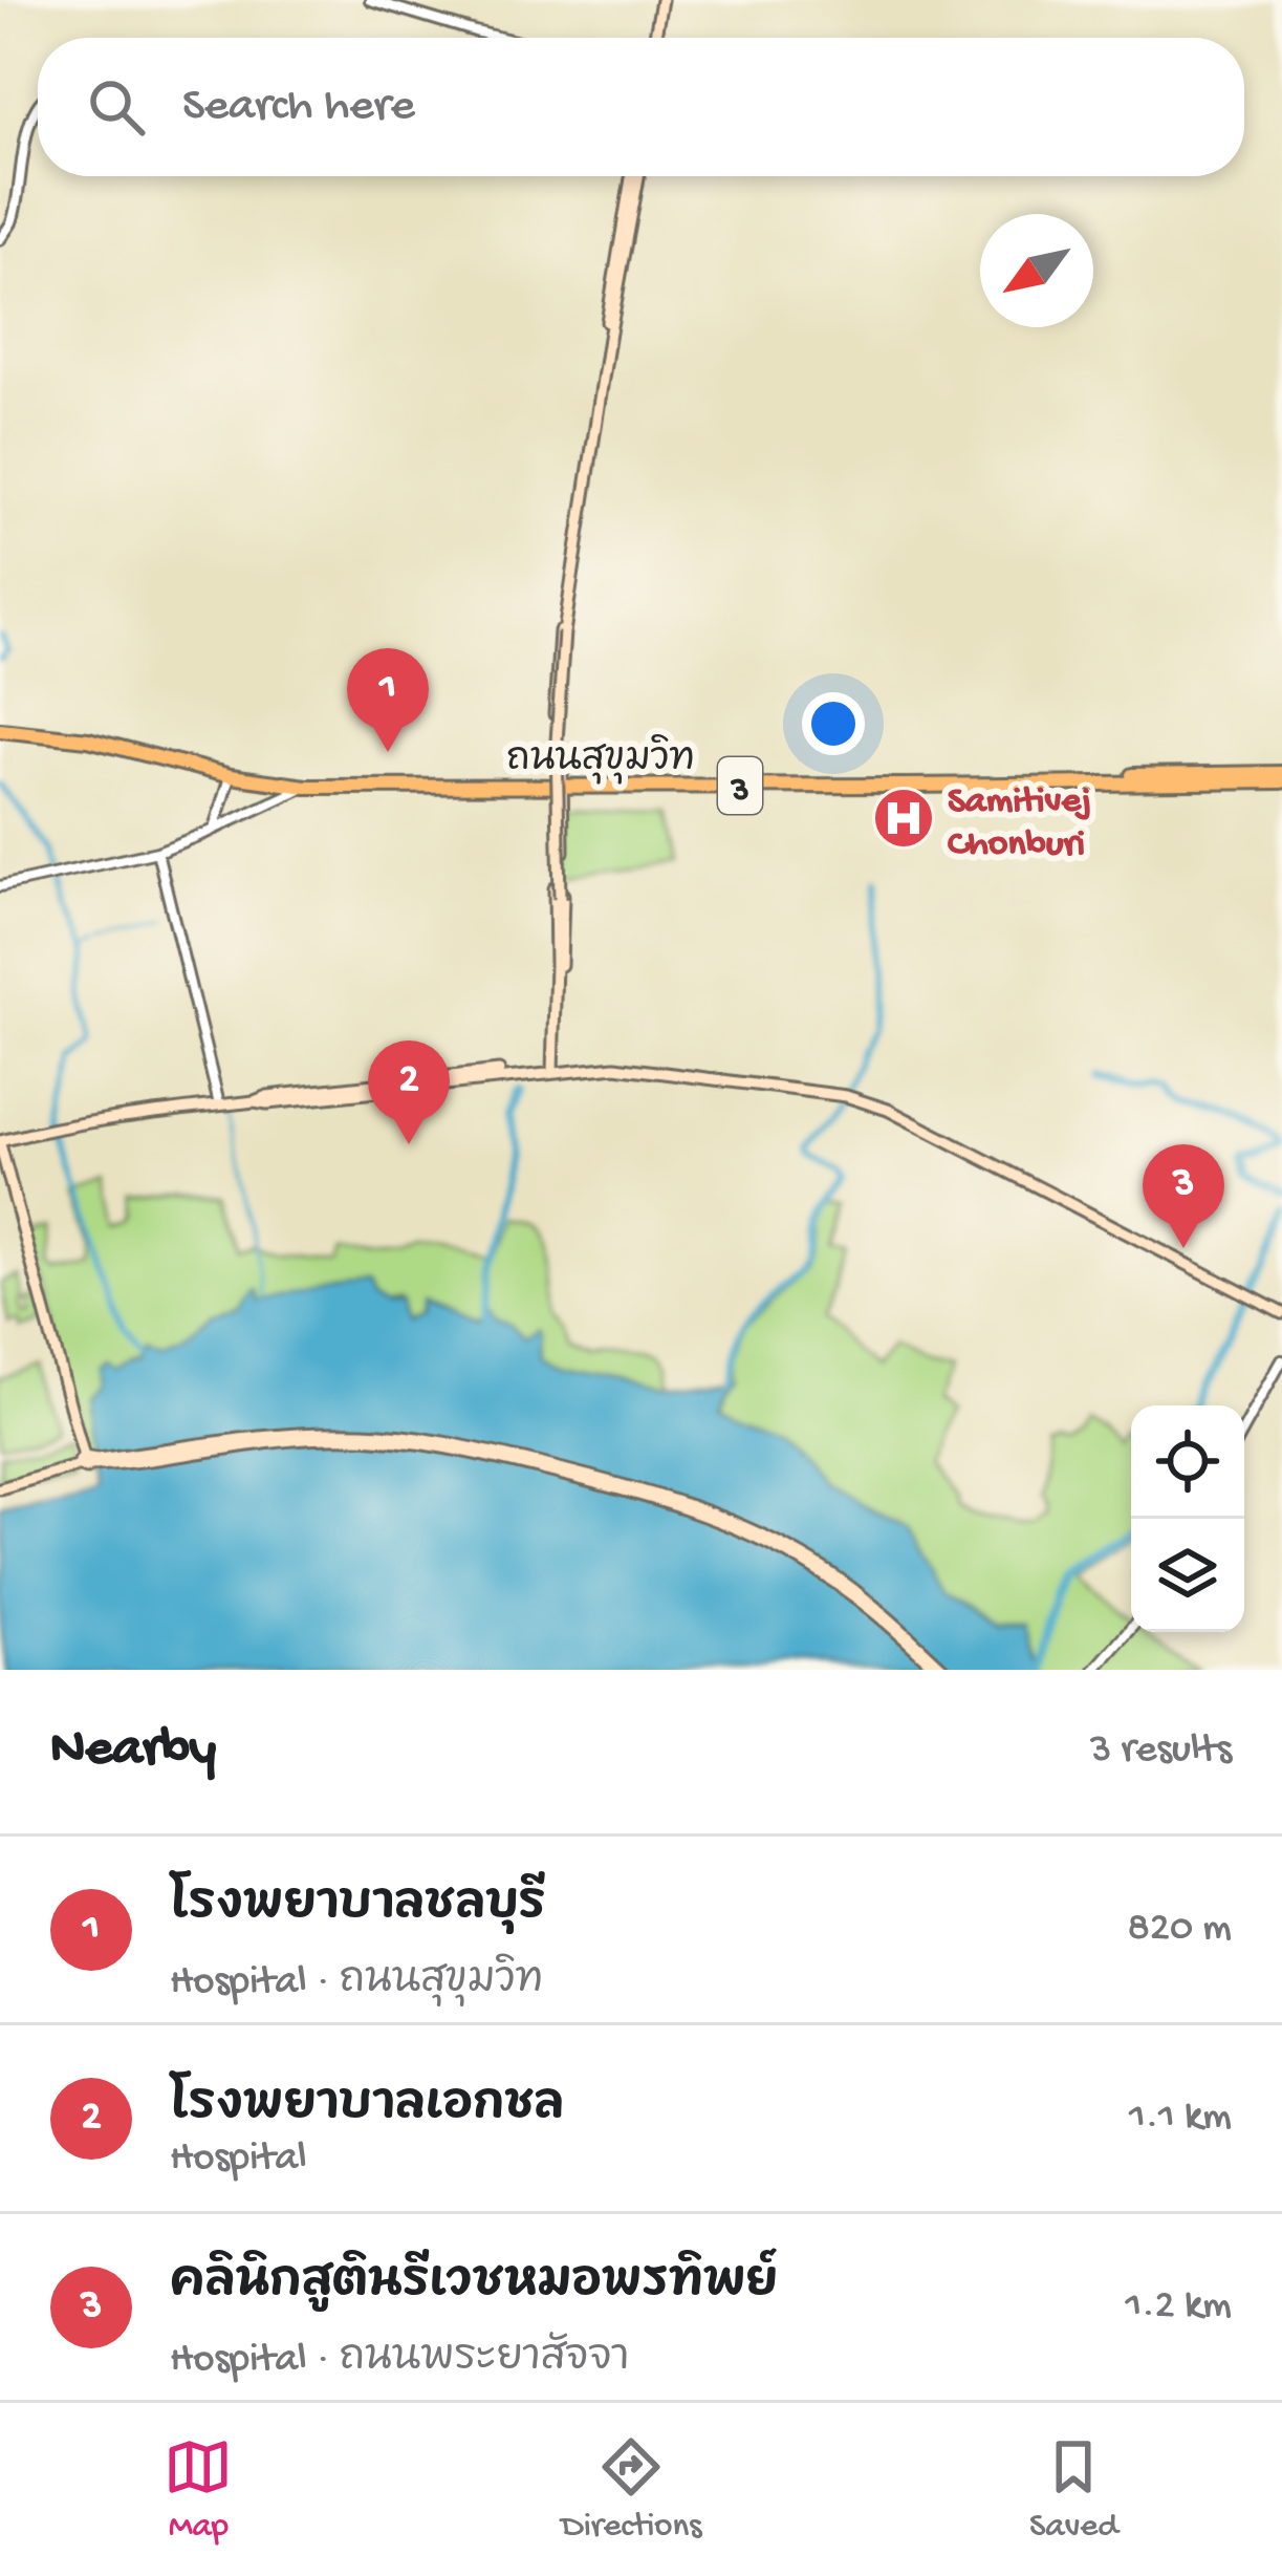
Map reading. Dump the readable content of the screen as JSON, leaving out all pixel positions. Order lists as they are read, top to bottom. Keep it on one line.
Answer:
{"streets":{"main road":["ถนนสุขุมวิท","3"]},"places":{"hospital":["Samitivej Chonburi"]},"north":"bottom left","page":{"search":"Search here","pins":["1","2","3"],"heading":["Nearby","3 results"],"list":[{"mark":"1","name":"โรงพยาบาลชลบุรี","note":"Hospital · ถนนสุขุมวิท","value":"820 m"},{"mark":"2","name":"โรงพยาบาลเอกชล","note":"Hospital","value":"1.1 km"},{"mark":"3","name":"คลินิกสูตินรีเวชหมอพรทิพย์","note":"Hospital · ถนนพระยาสัจจา","value":"1.2 km"}],"nav":["Map","Directions","Saved"]}}
